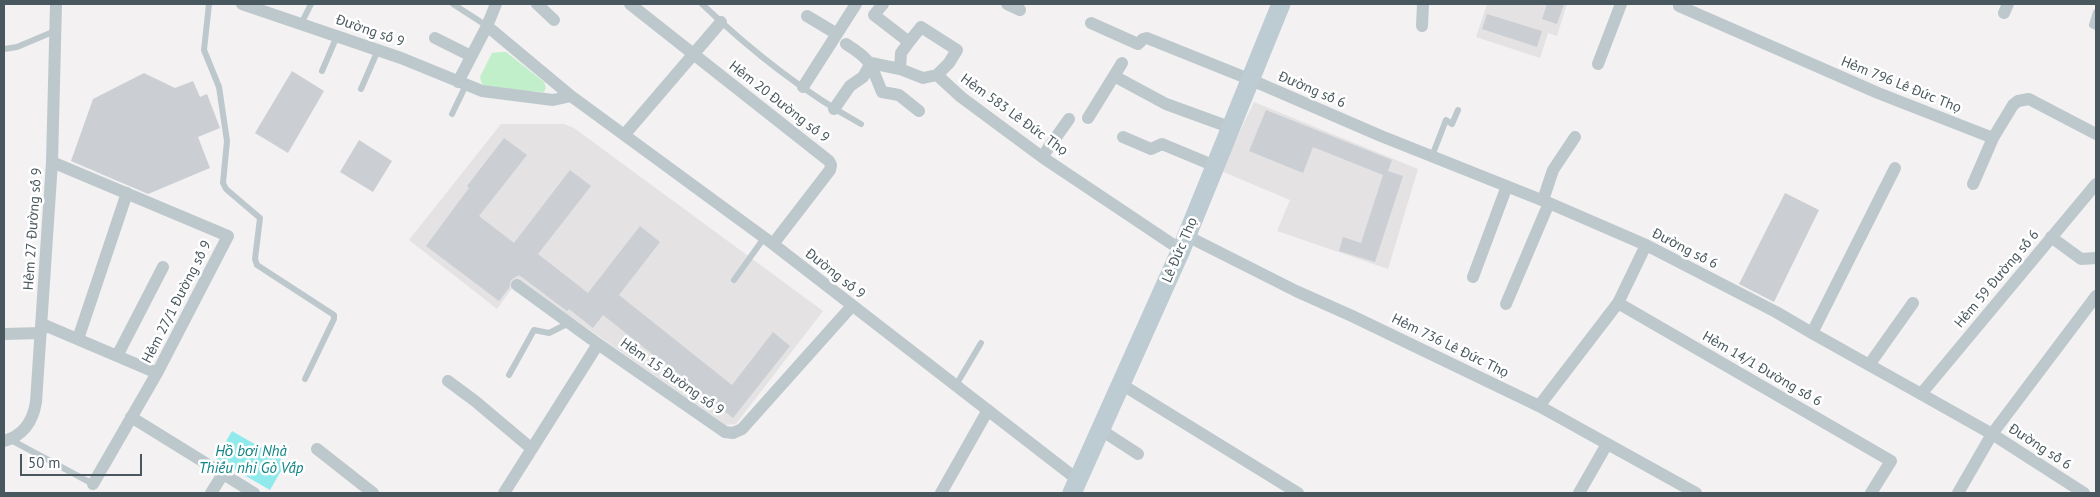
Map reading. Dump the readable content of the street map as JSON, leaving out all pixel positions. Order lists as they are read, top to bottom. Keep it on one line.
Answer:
{"streets":{"main road":["Lê Đức Thọ"],"street":["Đường số 9","Hẻm 796 Lê Đức Thọ","Đường số 6","Hẻm 20 Đường số 9","Hẻm 583 Lê Đức Thọ","Hẻm 27 Đường số 9","Hẻm 59 Đường số 6","Hẻm 27/1 Đường số 9","Hẻm 736 Lê Đức Thọ","Hẻm 14/1 Đường số 6","Hẻm 15 Đường số 9"]},"crossings":[["Đường số 9","Hẻm 20 Đường số 9"],["Đường số 9","Lê Đức Thọ"],["Đường số 9","Hẻm 15 Đường số 9"],["Đường số 6","Lê Đức Thọ"],["Đường số 6","Hẻm 59 Đường số 6"],["Hẻm 583 Lê Đức Thọ","Lê Đức Thọ"],["Hẻm 583 Lê Đức Thọ","Hẻm 736 Lê Đức Thọ"],["Hẻm 27 Đường số 9","Hẻm 27/1 Đường số 9"],["Lê Đức Thọ","Hẻm 736 Lê Đức Thọ"]],"water":["Hồ bơi Nhà Thiếu nhi Gò Vấp"],"scale_bar":"50 m"}
